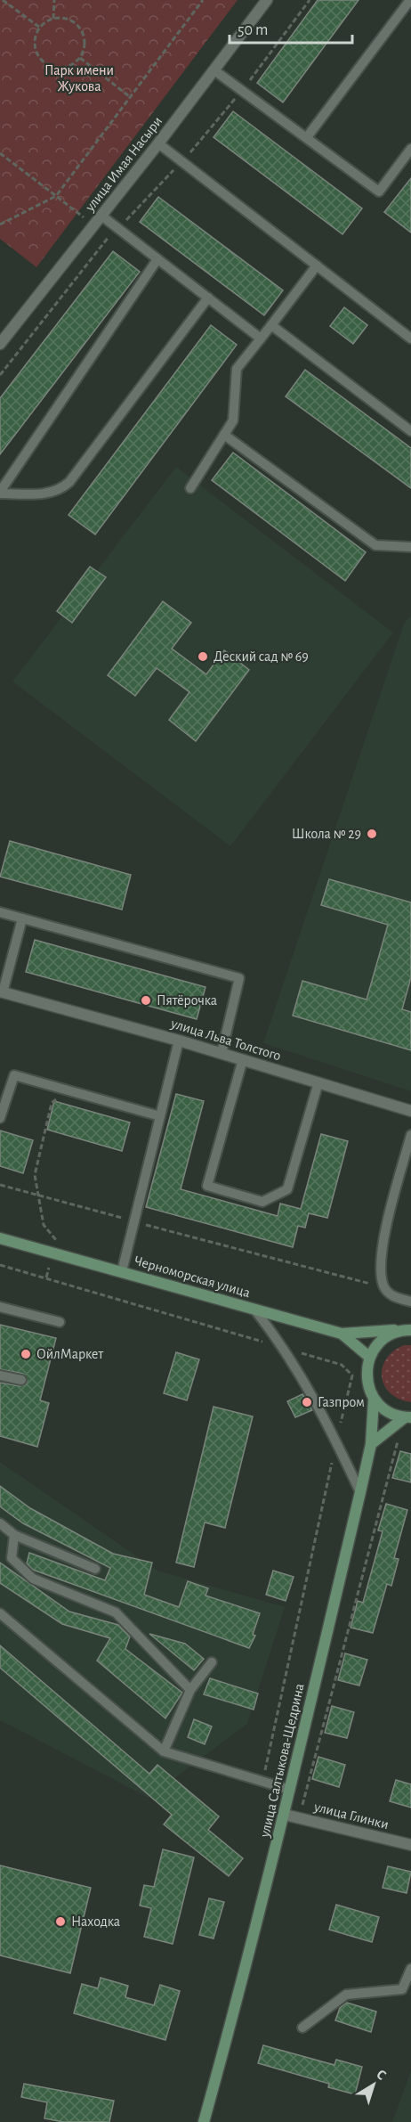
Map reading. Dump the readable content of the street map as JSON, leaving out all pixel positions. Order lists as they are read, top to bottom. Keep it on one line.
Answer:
{"streets":{"main road":["Черноморская улица","улица Салтыкова-Щедрина"],"street":["улица Имая Насыри","улица Льва Толстого","улица Глинки"]},"crossings":[["Черноморская улица","улица Салтыкова-Щедрина"],["улица Салтыкова-Щедрина","улица Глинки"]],"parks":["Парк имени Жукова"],"places":["Деский сад № 69","Школа № 29","Пятёрочка","ОйлМаркет","Газпром","Находка"],"scale_bar":"50 m","north":"top right"}
